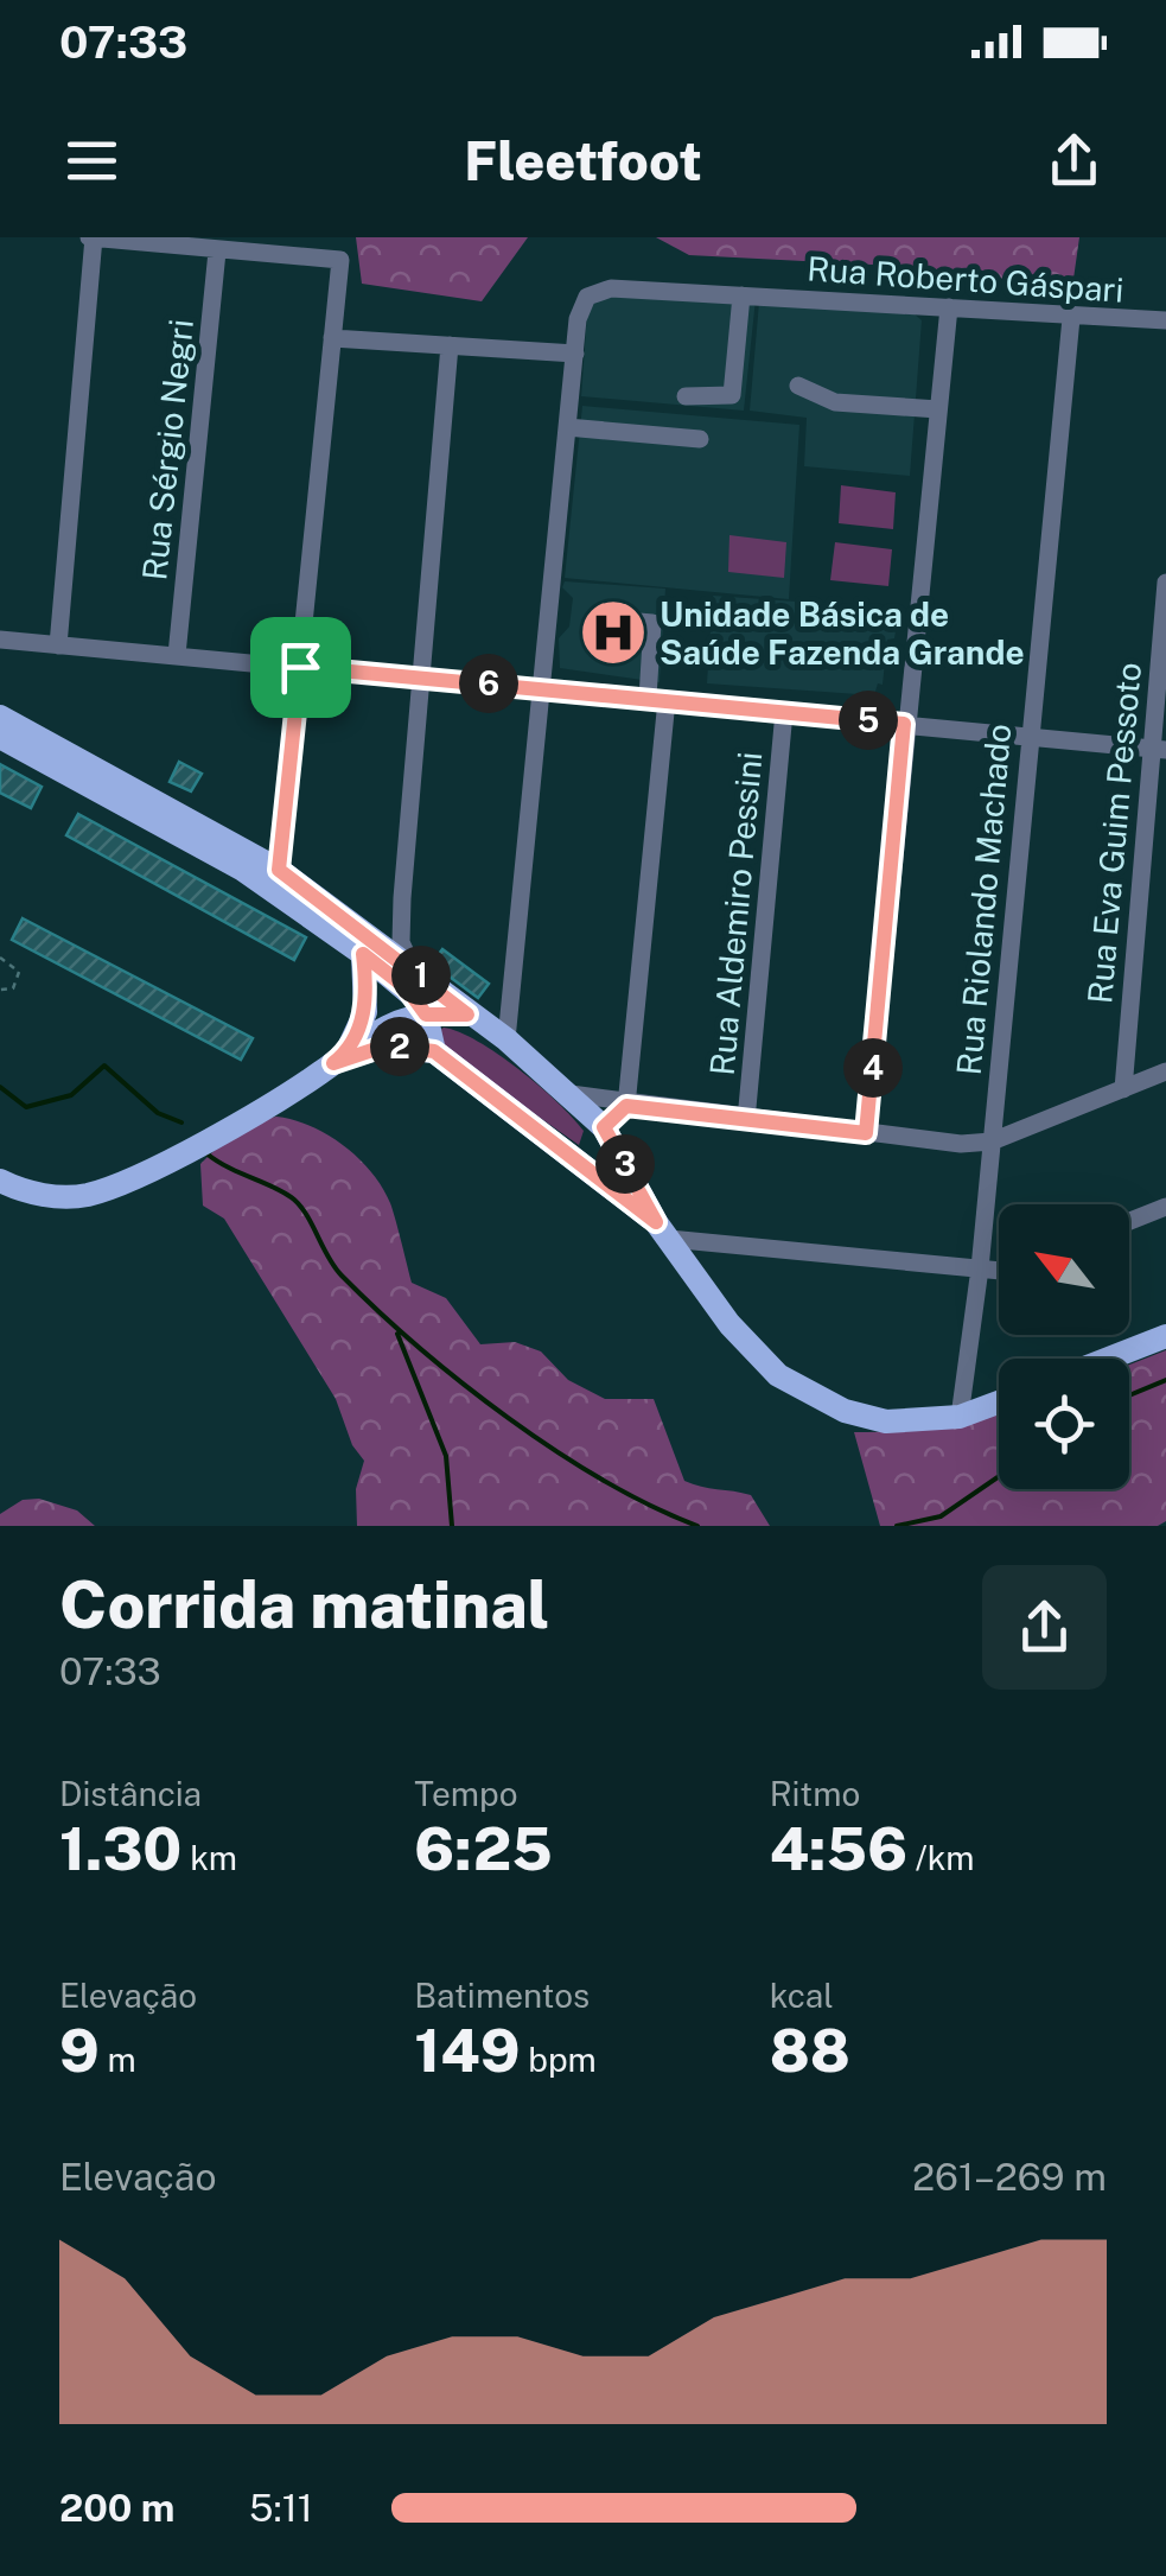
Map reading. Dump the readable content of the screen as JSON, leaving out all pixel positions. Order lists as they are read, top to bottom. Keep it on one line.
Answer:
{"streets":{"street":["Rua Roberto Gáspari","Rua Sérgio Negri","Rua Eva Guim Pessoto","Rua Riolando Machado","Rua Aldemiro Pessini"]},"crossings":[["Rua Roberto Gáspari","Rua Riolando Machado"]],"places":{"hospital":["Unidade Básica de Saúde Fazenda Grande"]},"north":"top left","page":{"status":"07:33","header":"Fleetfoot","pins":["6","5","1","2","4","3"],"heading":["Corrida matinal","07:33"],"stats":[["Distância","1.30 km"],["Tempo","6:25"],["Ritmo","4:56 /km"],["Elevação","9 m"],["Batimentos","149 bpm"],["kcal","88"]],"chart":["Elevação","261–269 m"],"list":[{"name":"200 m","note":"5:11"}]}}
